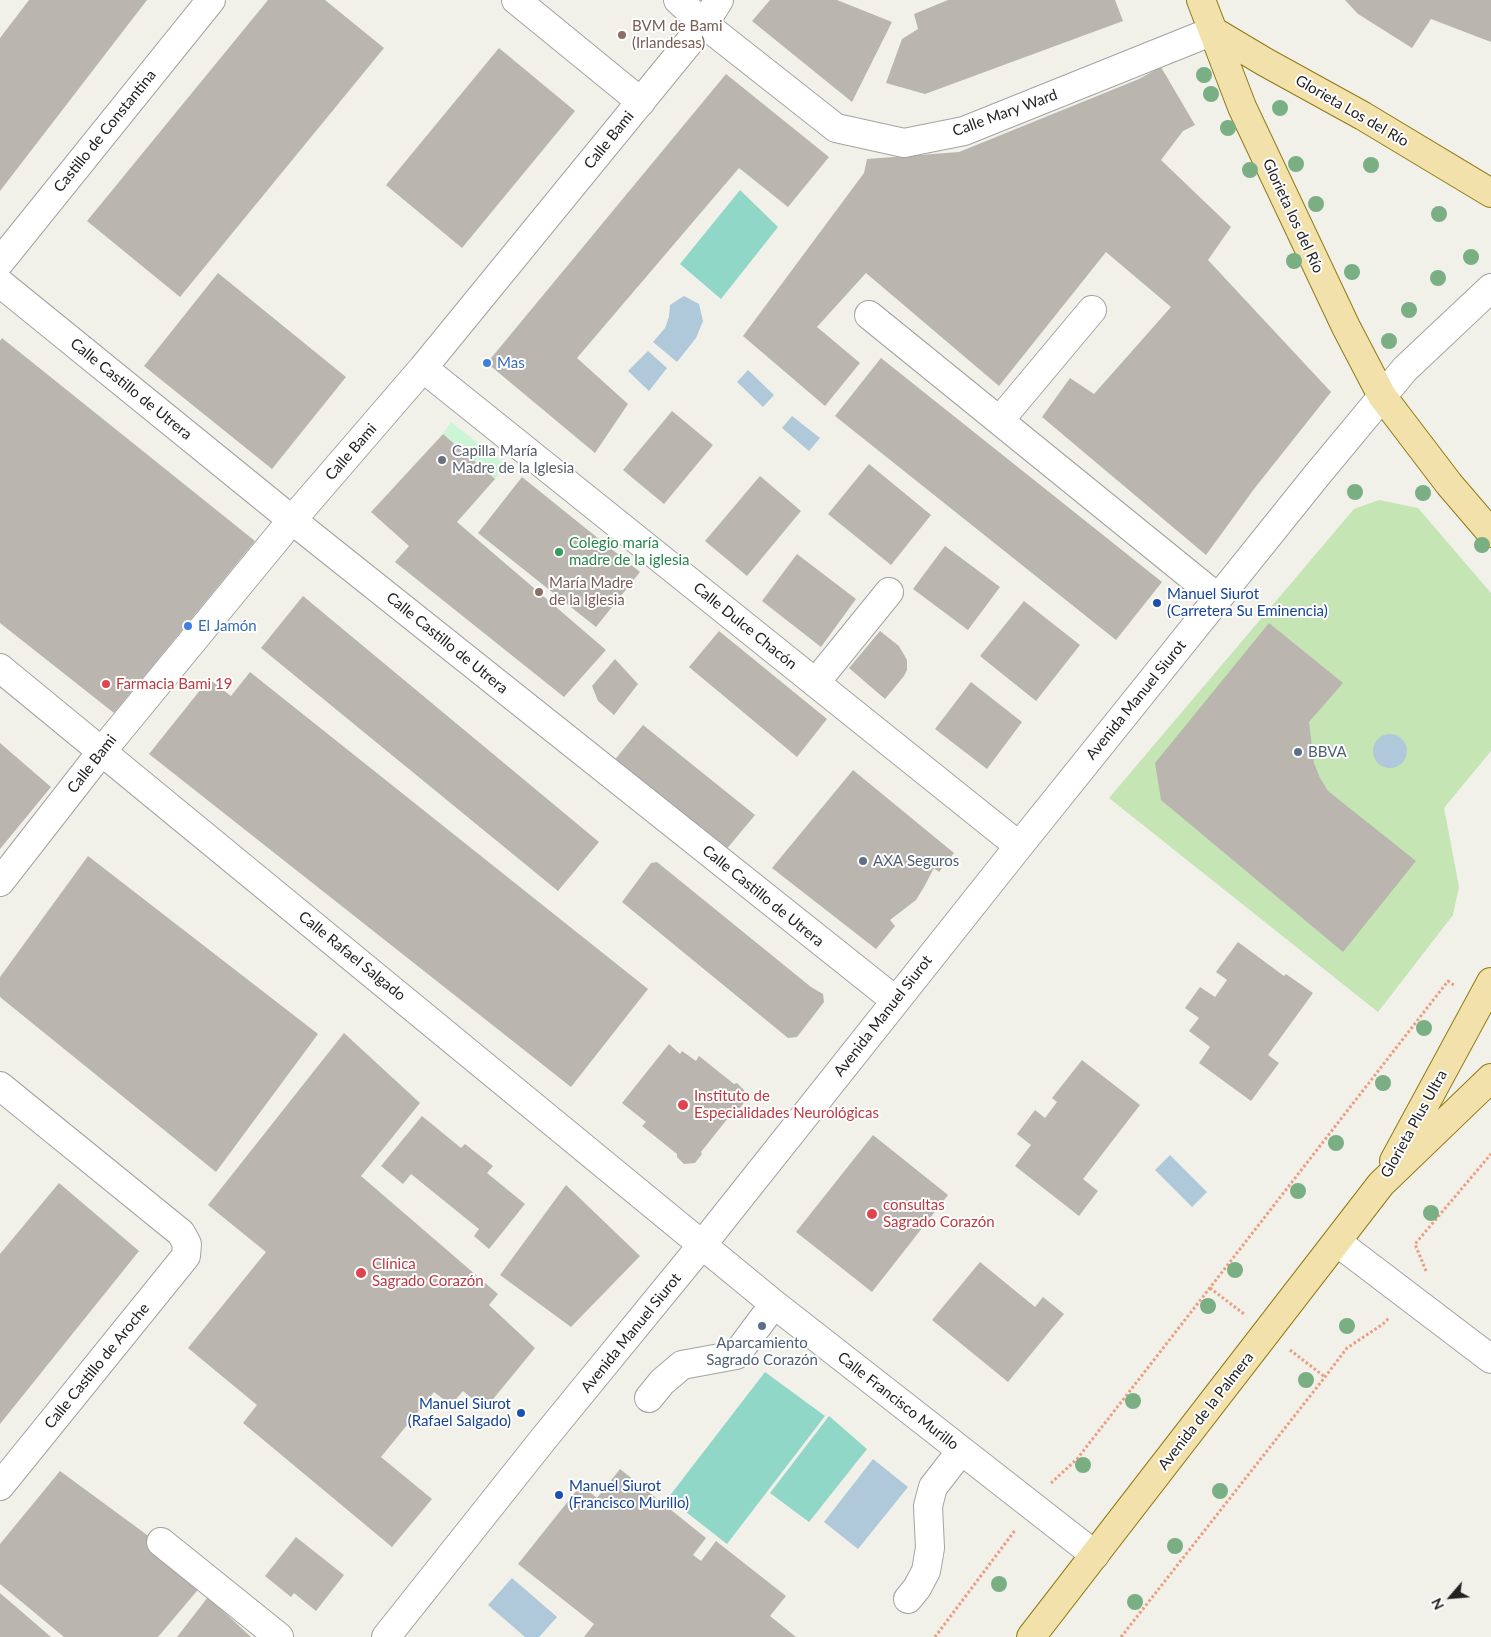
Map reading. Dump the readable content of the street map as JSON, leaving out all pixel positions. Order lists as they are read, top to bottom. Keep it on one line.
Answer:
{"streets":{"main road":["Glorieta Los del Río","Glorieta los del Río","Glorieta Plus Ultra","Avenida de la Palmera"],"street":["Calle Mary Ward","Castillo de Constantina","Calle Bami","Calle Castillo de Utrera","Calle Dulce Chacón","Avenida Manuel Siurot","Calle Rafael Salgado","Calle Castillo de Aroche","Calle Francisco Murillo"]},"crossings":[["Glorieta Los del Río","Calle Mary Ward"],["Glorieta Los del Río","Glorieta los del Río"],["Calle Mary Ward","Calle Bami"],["Calle Mary Ward","Glorieta los del Río"],["Calle Bami","Calle Castillo de Utrera"],["Calle Bami","Calle Dulce Chacón"],["Calle Bami","Calle Rafael Salgado"],["Glorieta los del Río","Avenida Manuel Siurot"],["Calle Castillo de Utrera","Avenida Manuel Siurot"],["Calle Dulce Chacón","Avenida Manuel Siurot"],["Avenida Manuel Siurot","Calle Rafael Salgado"],["Avenida Manuel Siurot","Calle Francisco Murillo"],["Calle Rafael Salgado","Calle Francisco Murillo"],["Glorieta Plus Ultra","Avenida de la Palmera"],["Calle Francisco Murillo","Avenida de la Palmera"]],"places":["BVM de Bami (Irlandesas)","Mas","Capilla María Madre de la Iglesia","Colegio maría madre de la iglesia","María Madre de la Iglesia","Manuel Siurot (Carretera Su Eminencia)","El Jamón","Farmacia Bami 19","BBVA","AXA Seguros","Instituto de Especialidades Neurológicas","consultas Sagrado Corazón","Clínica Sagrado Corazón","Aparcamiento Sagrado Corazón","Manuel Siurot (Rafael Salgado)","Manuel Siurot (Francisco Murillo)"],"north":"bottom left"}
